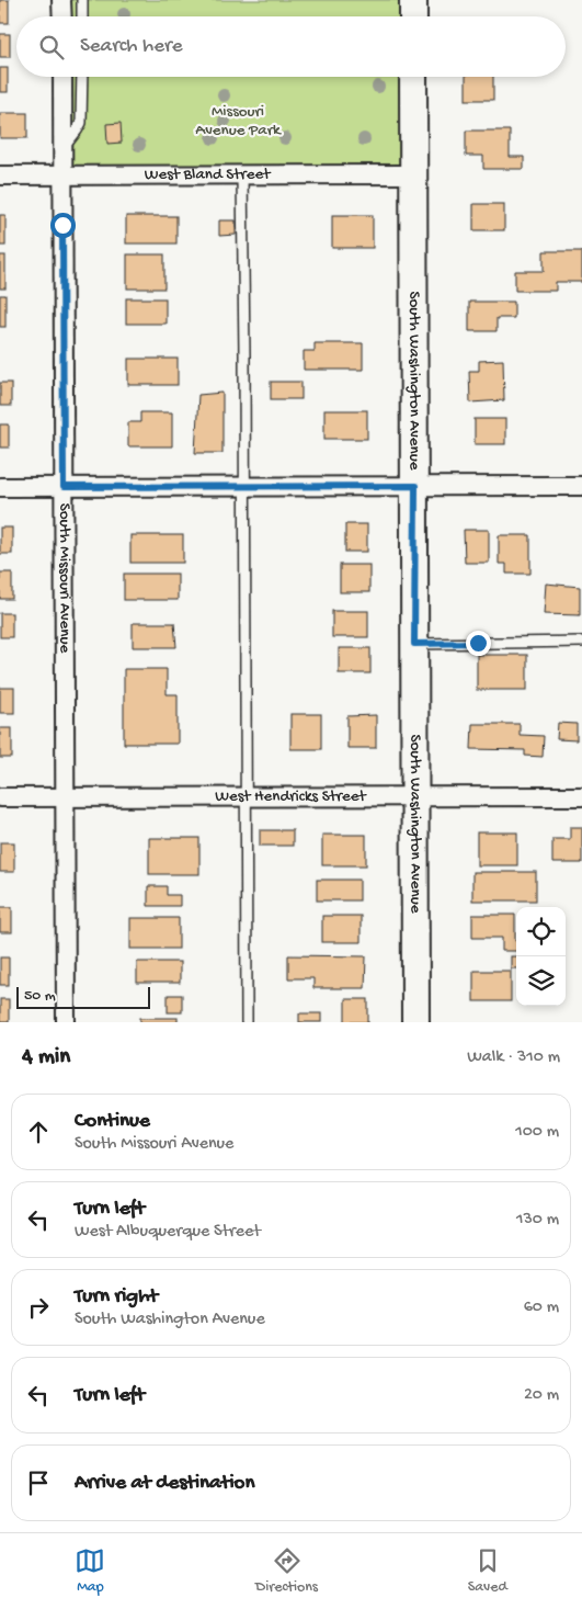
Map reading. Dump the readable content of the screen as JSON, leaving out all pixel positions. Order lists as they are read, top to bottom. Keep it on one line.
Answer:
{"streets":{"street":["West Bland Street","South Washington Avenue","South Missouri Avenue","West Hendricks Street"]},"crossings":[["West Bland Street","South Washington Avenue"],["West Bland Street","South Missouri Avenue"],["South Washington Avenue","West Hendricks Street"],["South Missouri Avenue","West Hendricks Street"]],"parks":["Missouri Avenue Park"],"scale_bar":"50 m","page":{"search":"Search here","scale":"50 m","heading":["4 min","Walk · 310 m"],"list":[["Continue","South Missouri Avenue","100 m"],["Turn left","West Albuquerque Street","130 m"],["Turn right","South Washington Avenue","60 m"],["Turn left","20 m"],"Arrive at destination"],"nav":["Map","Directions","Saved"]}}
